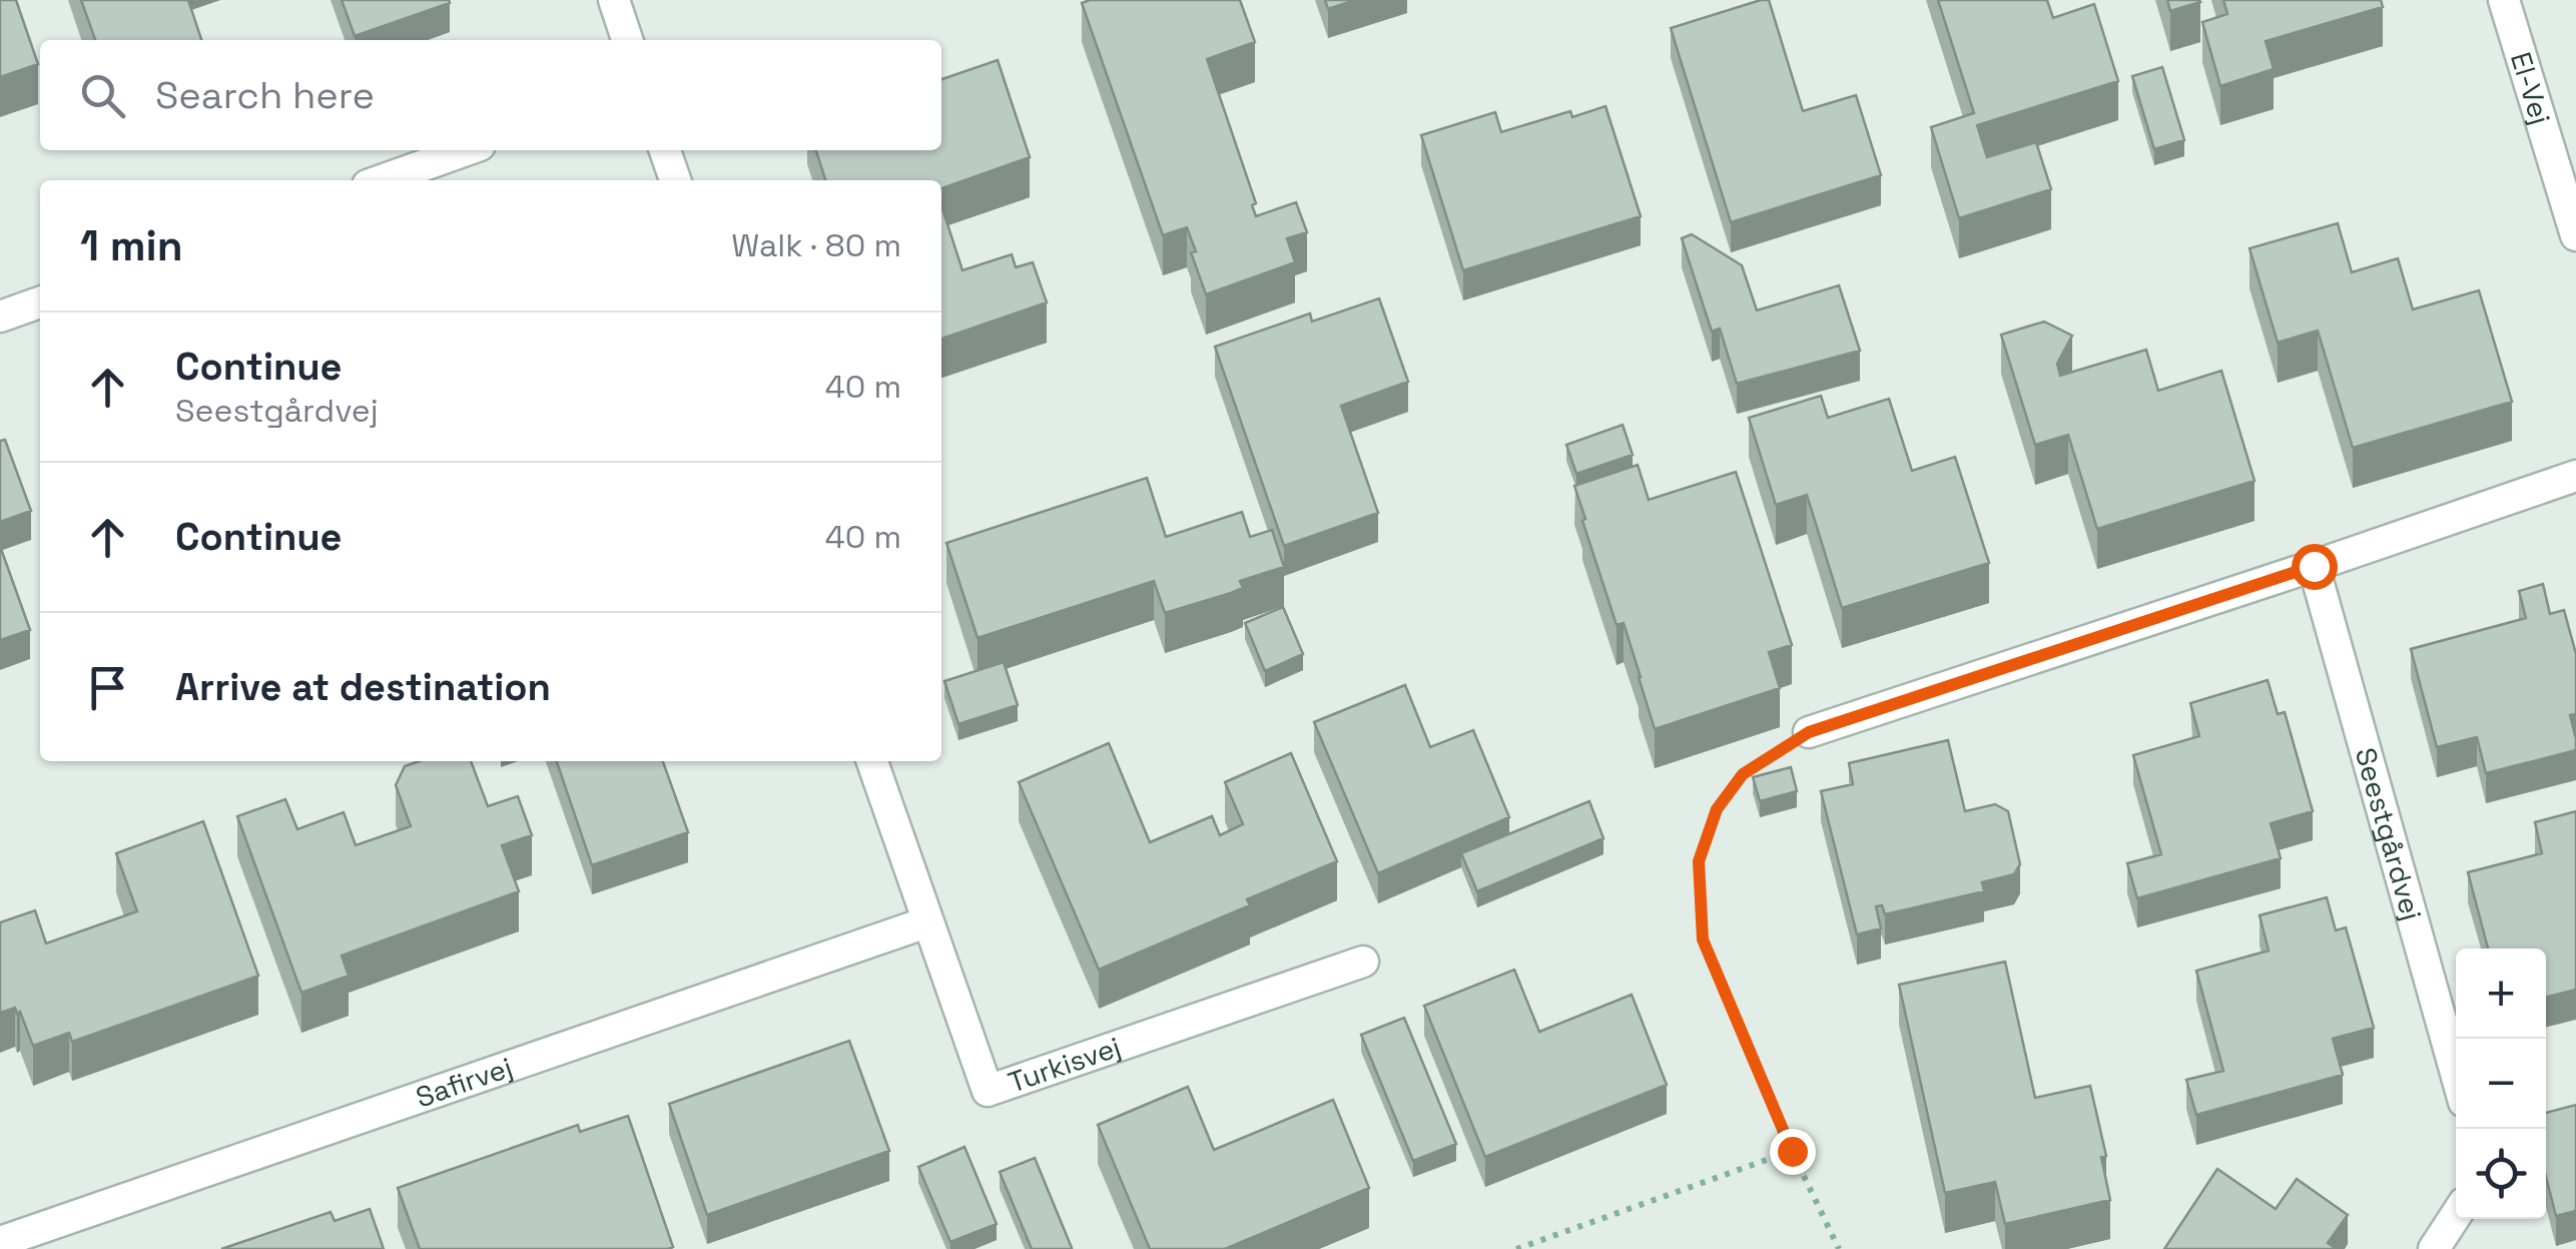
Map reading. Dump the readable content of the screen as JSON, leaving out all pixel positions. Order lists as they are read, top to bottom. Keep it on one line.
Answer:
{"streets":{"street":["El-Vej","Seestgårdvej","Turkisvej","Safirvej"]},"crossings":[["Turkisvej","Safirvej"]],"page":{"search":"Search here","heading":["1 min","Walk · 80 m"],"list":[["Continue","Seestgårdvej","40 m"],["Continue","40 m"],"Arrive at destination"],"map_buttons":["+","−"]}}
